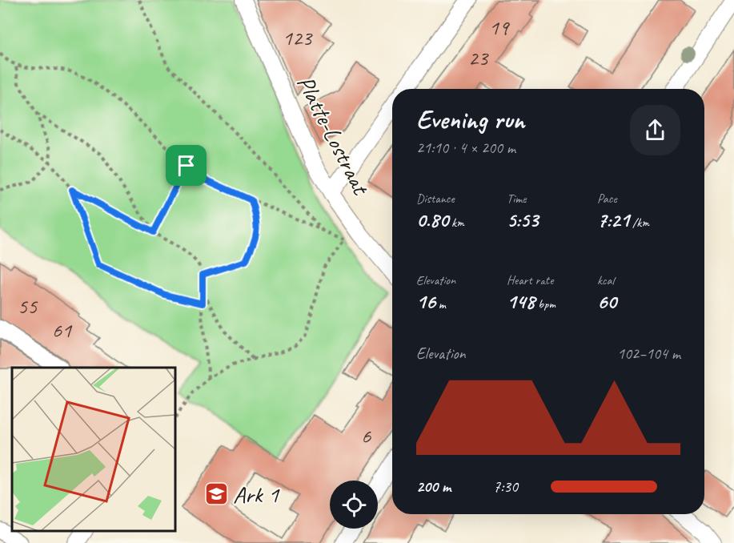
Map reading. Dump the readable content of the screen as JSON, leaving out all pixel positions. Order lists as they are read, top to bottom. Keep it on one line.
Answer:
{"streets":{"street":["Platte-Lostraat"]},"places":{"school or university":["Ark 1"]},"house_numbers":["19","123","23","55","61","6"],"page":{"heading":["Evening run","21:10 · 4 × 200 m"],"stats":[["Distance","0.80 km"],["Time","5:53"],["Pace","7:21 /km"],["Elevation","16 m"],["Heart rate","148 bpm"],["kcal","60"]],"chart":["Elevation","102–104 m"],"list":[{"name":"200 m","note":"7:30"}]}}
